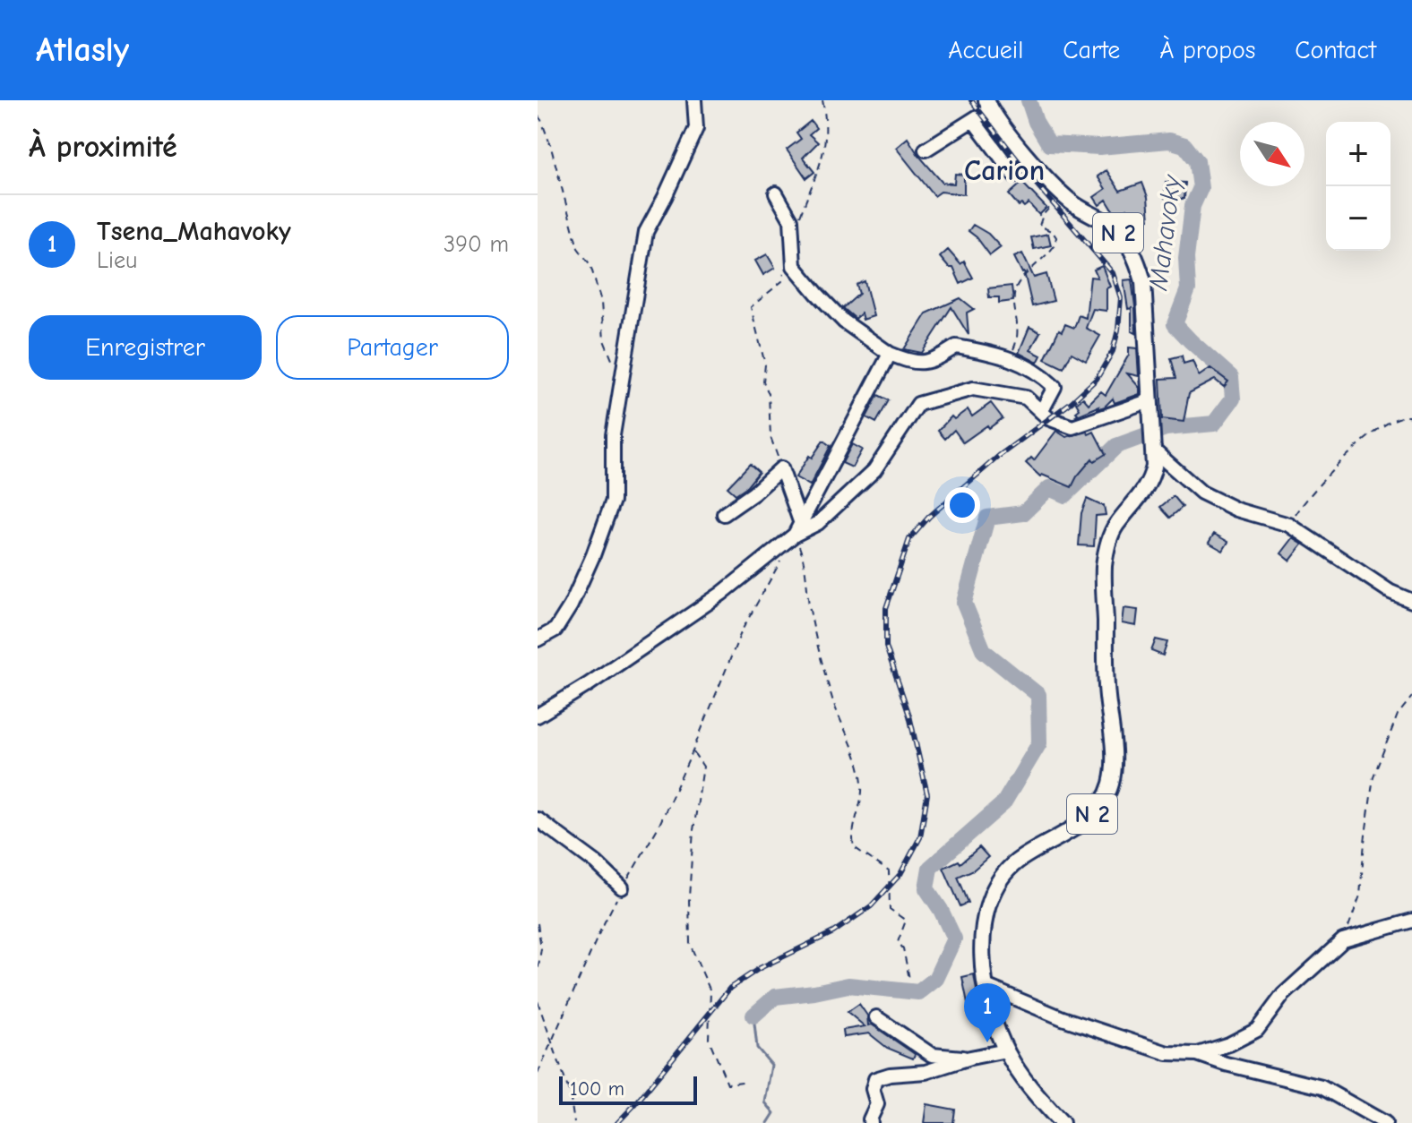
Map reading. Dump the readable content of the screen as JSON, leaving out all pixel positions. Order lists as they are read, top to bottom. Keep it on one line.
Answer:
{"streets":{"main road":["N 2"]},"districts":["Carion"],"water":["Mahavoky"],"scale_bar":"100 m","north":"bottom right","page":{"header":"Atlasly","nav":["Accueil","Carte","À propos","Contact"],"heading":"À proximité","map_buttons":["+","−"],"list":[{"mark":"1","name":"Tsena_Mahavoky","note":"Lieu","value":"390 m"}],"buttons":["Enregistrer","Partager"],"pins":"1","scale":"100 m"}}
